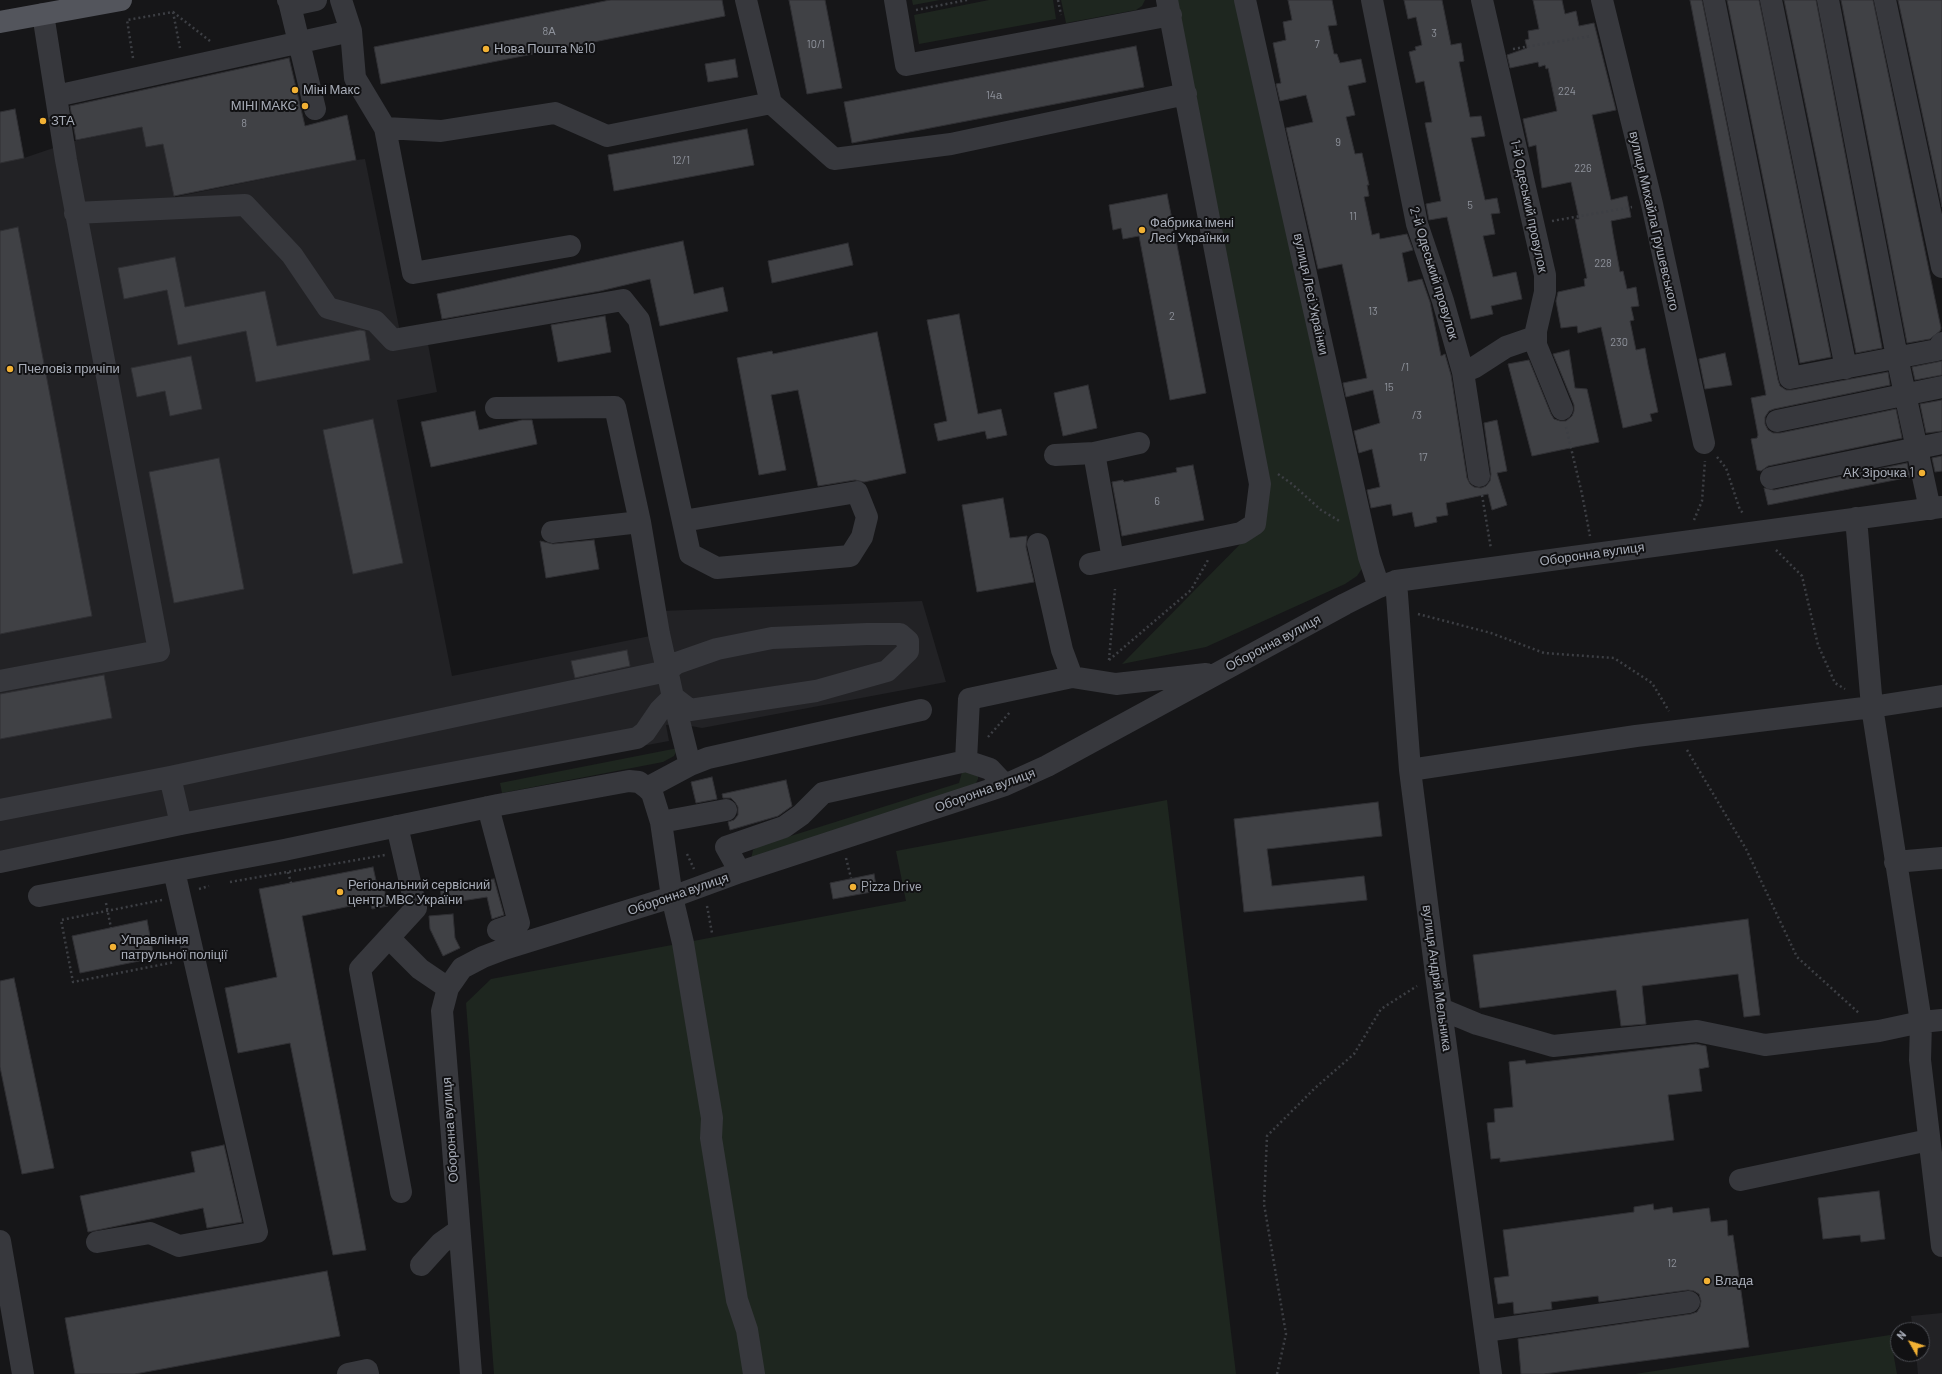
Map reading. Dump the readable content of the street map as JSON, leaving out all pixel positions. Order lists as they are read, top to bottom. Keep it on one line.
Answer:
{"streets":{"street":["1-й Одеський провулок","вулиця Михайла Грушевського","2-й Одеський провулок","вулиця Лесі Українки","Оборонна вулиця","вулиця Андрія Мельника"]},"crossings":[["вулиця Лесі Українки","Оборонна вулиця"],["вулиця Лесі Українки","вулиця Андрія Мельника"],["Оборонна вулиця","вулиця Андрія Мельника"]],"places":["Нова Пошта №10","Міні Макс","МІНІ МАКС","ЗТА","Фабрика імені Лесі Українки","Пчеловіз причіпи","АК Зірочка 1","Pizza Drive","Регіональний сервісний центр МВС України","Управління патрульної поліції","Влада"],"house_numbers":["8А","3","10/1","7","224","14а","8","9","12/1","226","5","11","228","13","2","230","/1","15","/3","17","6","12"],"north":"top left"}
